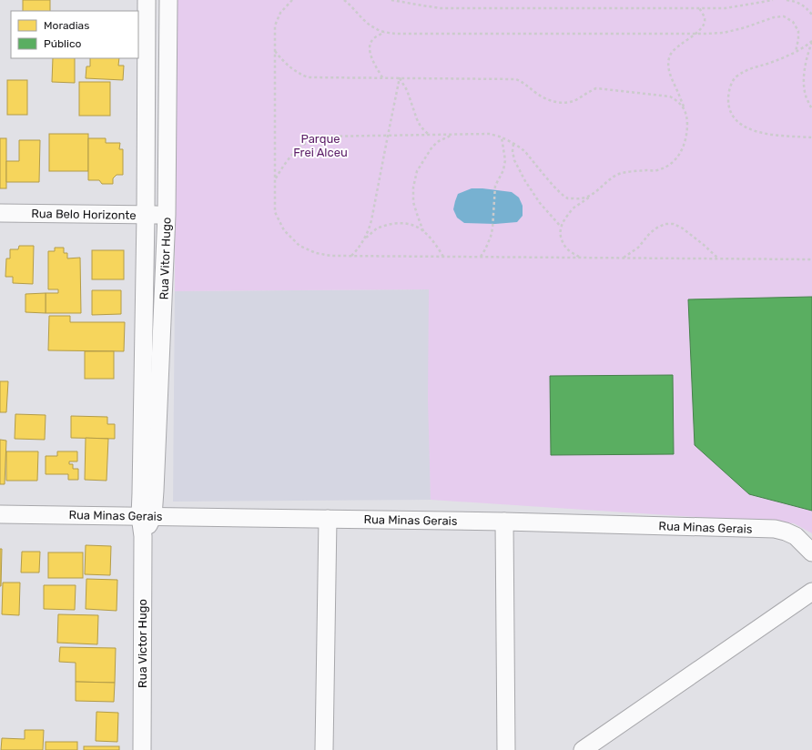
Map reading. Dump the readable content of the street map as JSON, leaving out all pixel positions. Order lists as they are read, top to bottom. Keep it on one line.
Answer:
{"streets":{"street":["Rua Belo Horizonte","Rua Vitor Hugo","Rua Minas Gerais","Rua Victor Hugo"]},"crossings":[["Rua Belo Horizonte","Rua Vitor Hugo"],["Rua Vitor Hugo","Rua Minas Gerais"],["Rua Vitor Hugo","Rua Victor Hugo"],["Rua Minas Gerais","Rua Victor Hugo"]],"parks":["Parque Frei Alceu"],"legend":["Moradias","Público"]}
